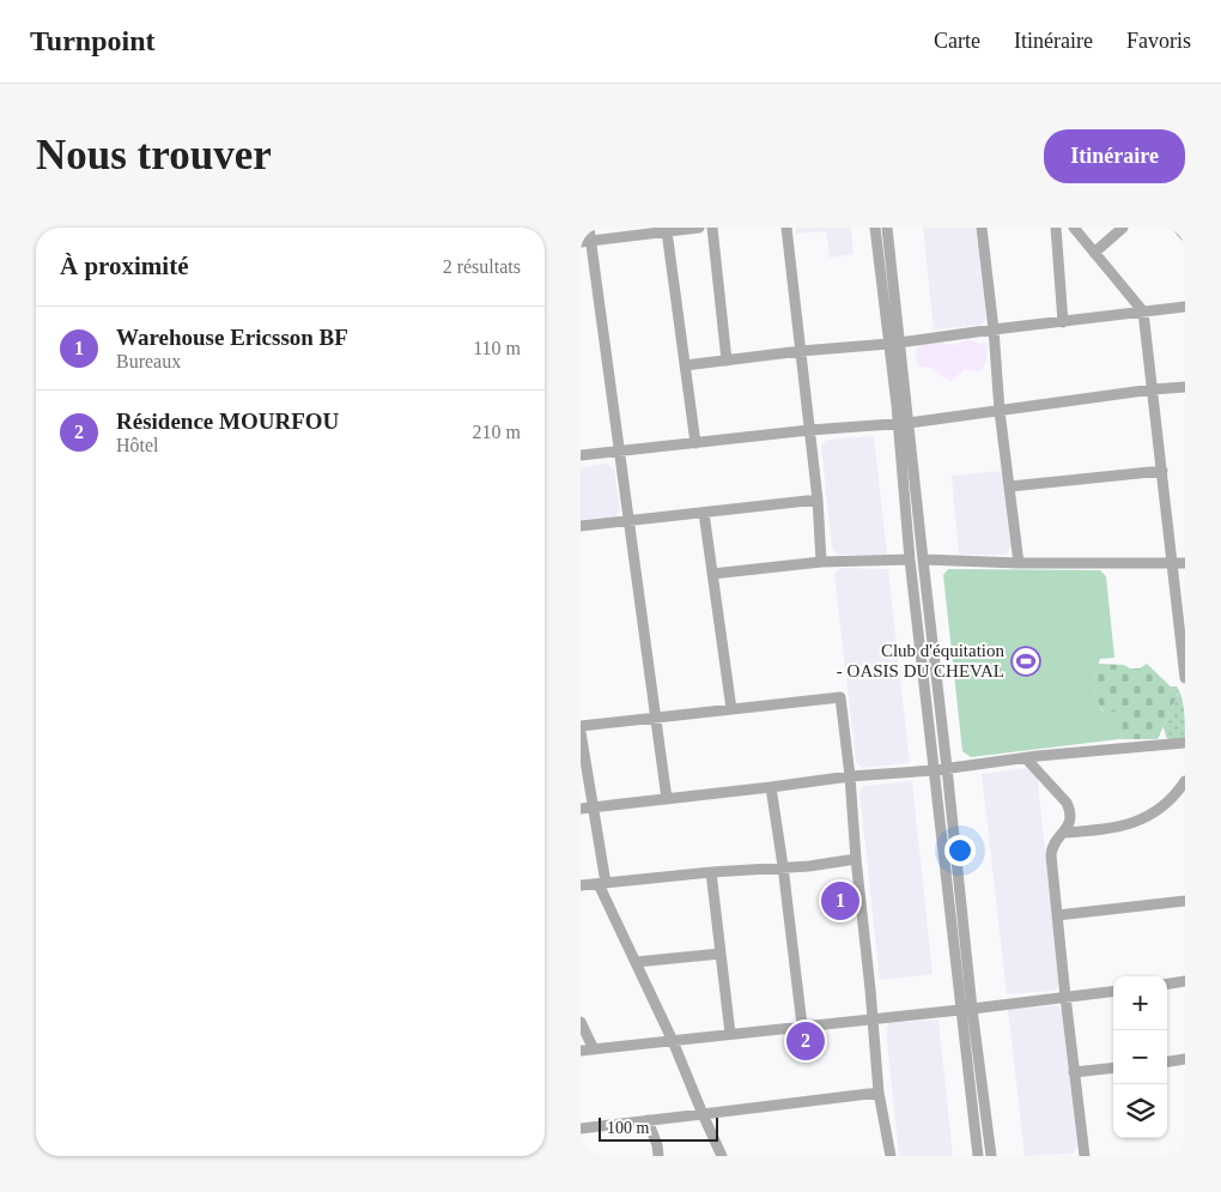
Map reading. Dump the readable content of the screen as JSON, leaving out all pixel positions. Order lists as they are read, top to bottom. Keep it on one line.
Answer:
{"places":{"sports":["Club d'équitation - OASIS DU CHEVAL"]},"scale_bar":"100 m","page":{"header":"Turnpoint","nav":["Carte","Itinéraire","Favoris"],"buttons":"Itinéraire","title":"Nous trouver","heading":["À proximité","2 résultats"],"list":[{"mark":"1","name":"Warehouse Ericsson BF","note":"Bureaux","value":"110 m"},{"mark":"2","name":"Résidence MOURFOU","note":"Hôtel","value":"210 m"}],"pins":["1","2"],"map_buttons":["+","−"],"scale":"100 m"}}
